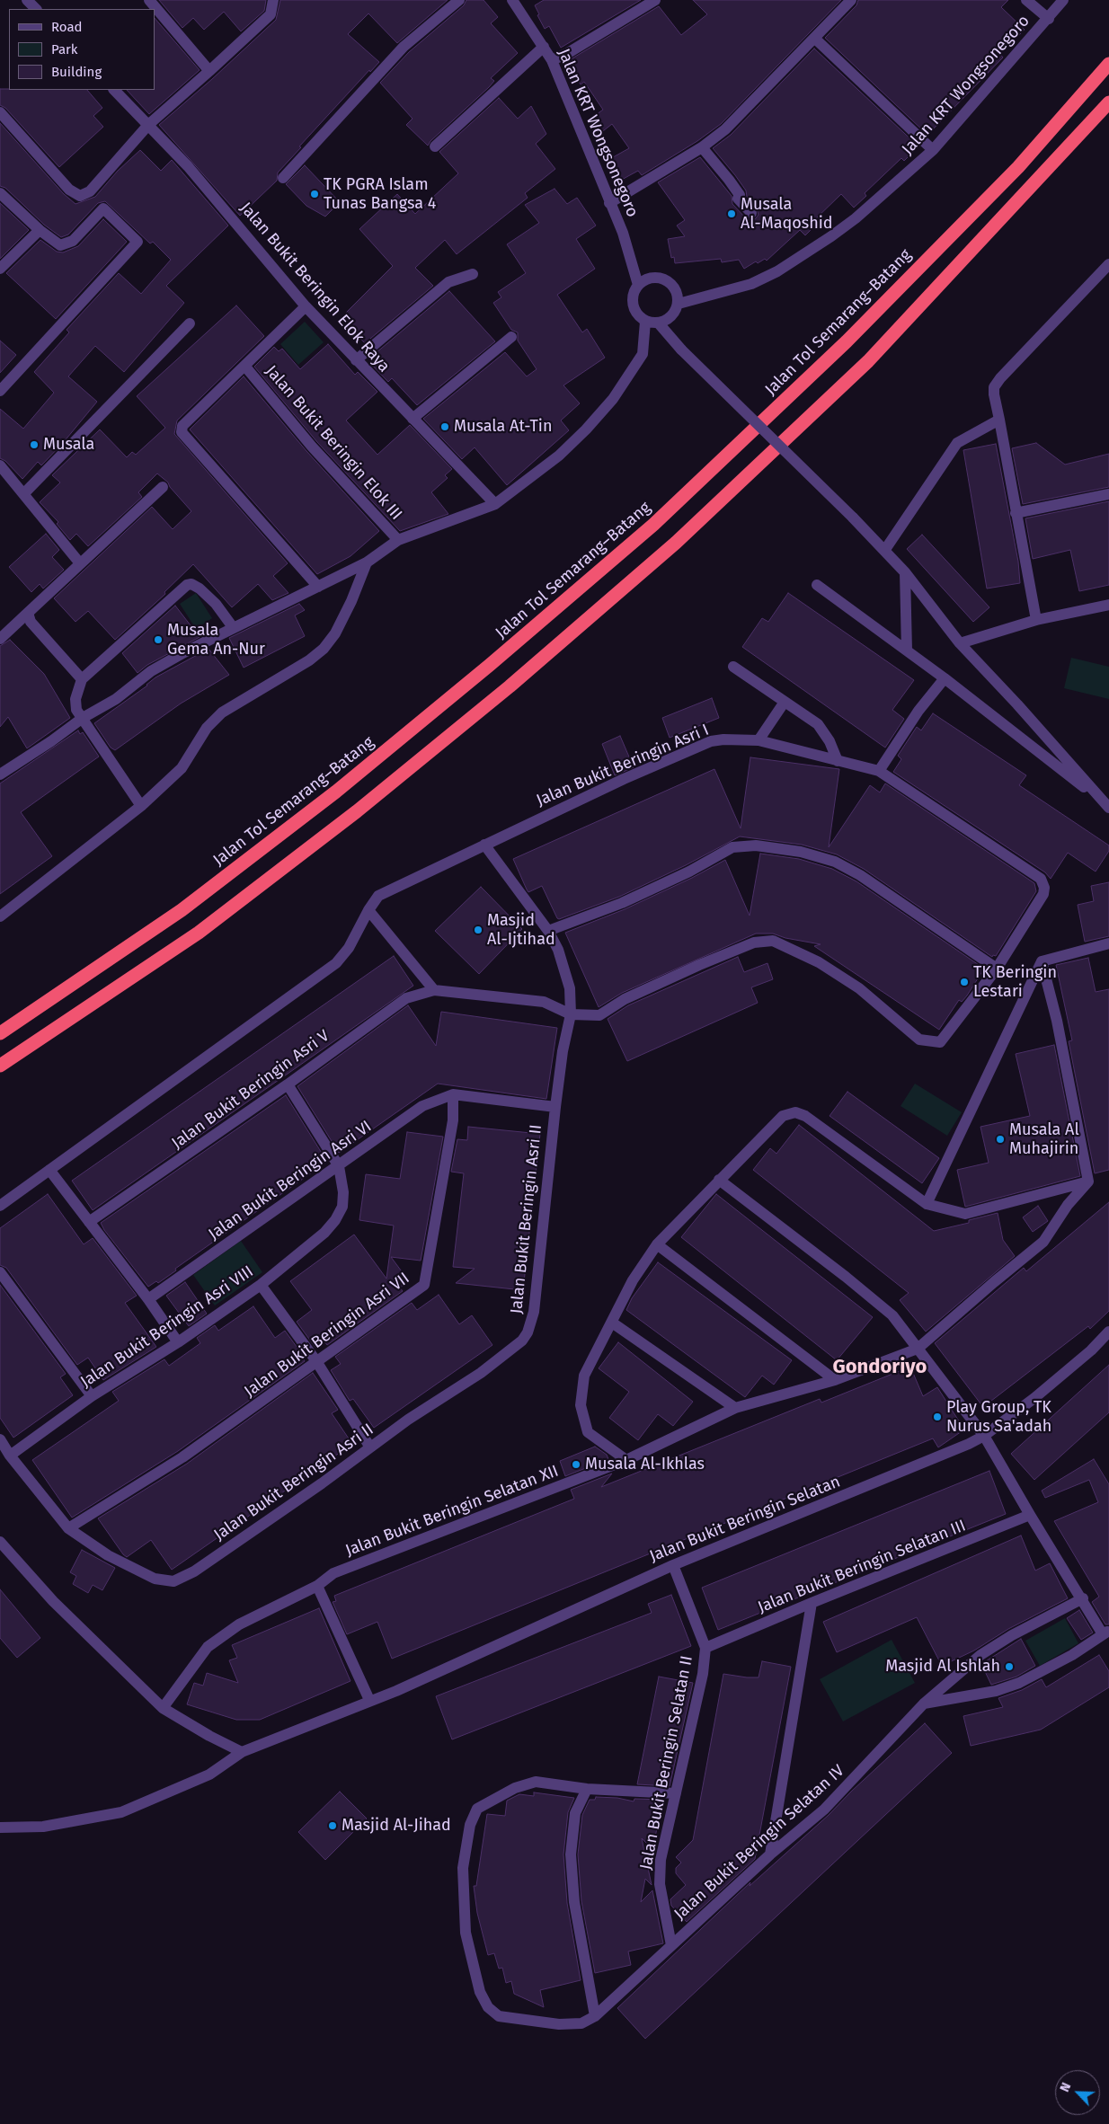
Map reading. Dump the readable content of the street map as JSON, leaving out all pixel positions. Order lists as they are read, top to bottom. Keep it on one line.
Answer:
{"streets":{"highway":["Jalan Tol Semarang–Batang"],"street":["Jalan KRT Wongsonegoro","Jalan Bukit Beringin Elok Raya","Jalan Bukit Beringin Elok III","Jalan Bukit Beringin Asri I","Jalan Bukit Beringin Asri V","Jalan Bukit Beringin Asri VI","Jalan Bukit Beringin Asri II","Jalan Bukit Beringin Asri VIII","Jalan Bukit Beringin Asri VII","Jalan Bukit Beringin Selatan XII","Jalan Bukit Beringin Selatan","Jalan Bukit Beringin Selatan III","Jalan Bukit Beringin Selatan II","Jalan Bukit Beringin Selatan IV"]},"crossings":[["Jalan Bukit Beringin Asri I","Jalan Bukit Beringin Asri II"],["Jalan Bukit Beringin Asri V","Jalan Bukit Beringin Asri II"],["Jalan Bukit Beringin Asri VI","Jalan Bukit Beringin Asri VIII"],["Jalan Bukit Beringin Asri VI","Jalan Bukit Beringin Asri VII"],["Jalan Bukit Beringin Asri II","Jalan Bukit Beringin Asri VIII"],["Jalan Bukit Beringin Asri II","Jalan Bukit Beringin Asri VII"],["Jalan Bukit Beringin Selatan","Jalan Bukit Beringin Selatan II"],["Jalan Bukit Beringin Selatan III","Jalan Bukit Beringin Selatan II"],["Jalan Bukit Beringin Selatan II","Jalan Bukit Beringin Selatan IV"]],"districts":["Gondoriyo"],"places":["TK PGRA Islam Tunas Bangsa 4","Musala Al-Maqoshid","Musala At-Tin","Musala","Musala Gema An-Nur","Masjid Al-Ijtihad","TK Beringin Lestari","Musala Al Muhajirin","Play Group, TK Nurus Sa'adah","Musala Al-Ikhlas","Masjid Al Ishlah","Masjid Al-Jihad"],"legend":["Road","Park","Building"],"north":"top left"}
